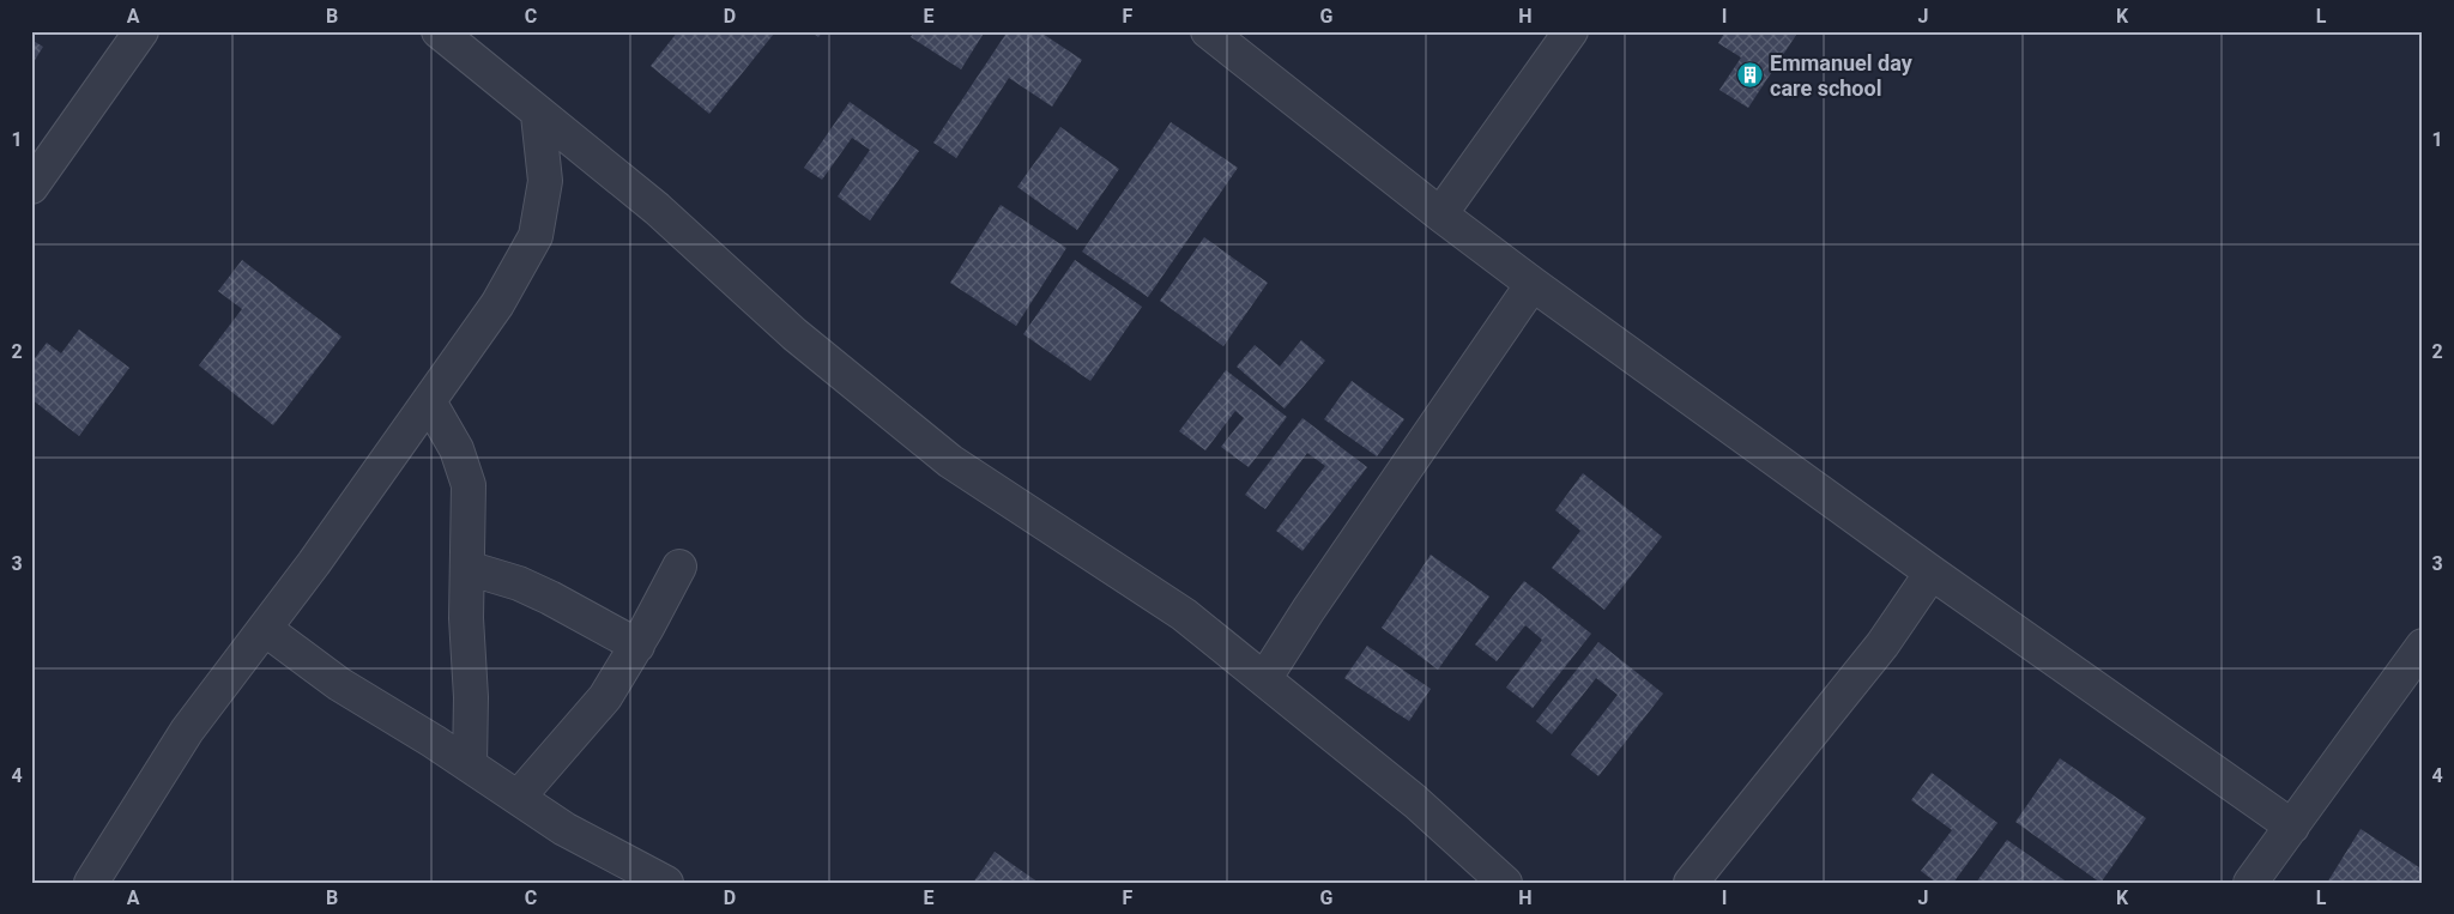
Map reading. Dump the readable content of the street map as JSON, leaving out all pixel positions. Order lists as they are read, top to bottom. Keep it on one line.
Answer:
{"places":{"building":["Emmanuel day care school"]},"grid":{"columns":["A","B","C","D","E","F","G","H","I","J","K","L"],"rows":["1","2","3","4"]}}
